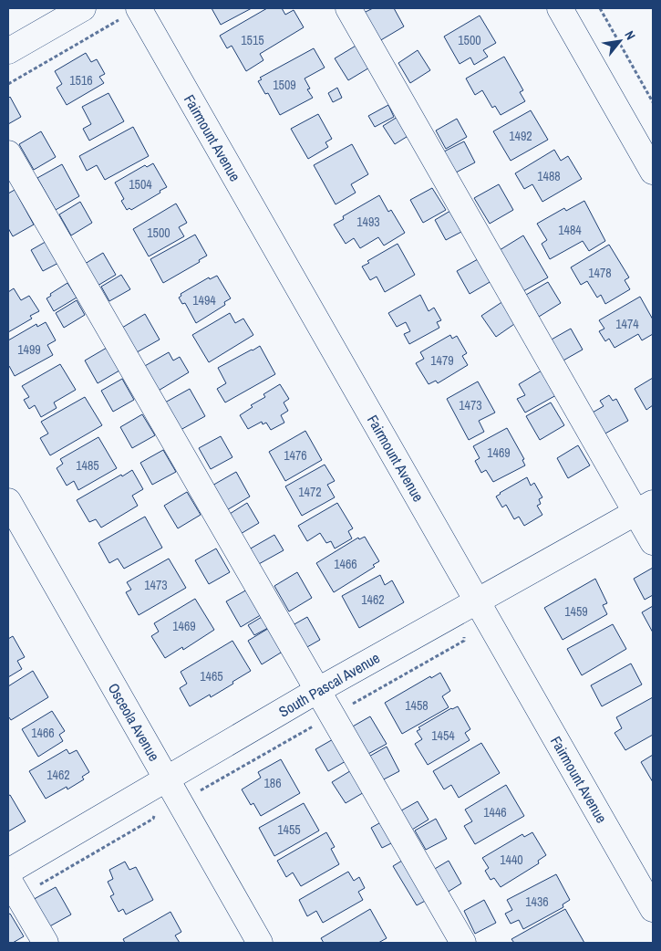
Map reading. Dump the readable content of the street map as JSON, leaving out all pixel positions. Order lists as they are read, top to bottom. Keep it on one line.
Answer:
{"streets":{"street":["Fairmount Avenue","South Pascal Avenue","Osceola Avenue"]},"crossings":[["Fairmount Avenue","South Pascal Avenue"],["South Pascal Avenue","Osceola Avenue"]],"house_numbers":["1515","1500","1516","1509","1492","1488","1504","1493","1484","1500","1478","1494","1474","1499","1479","1473","1469","1476","1485","1472","1466","1473","1462","1459","1469","1465","1458","1466","1454","1462","186","1446","1455","1440","1436"],"north":"top right"}
